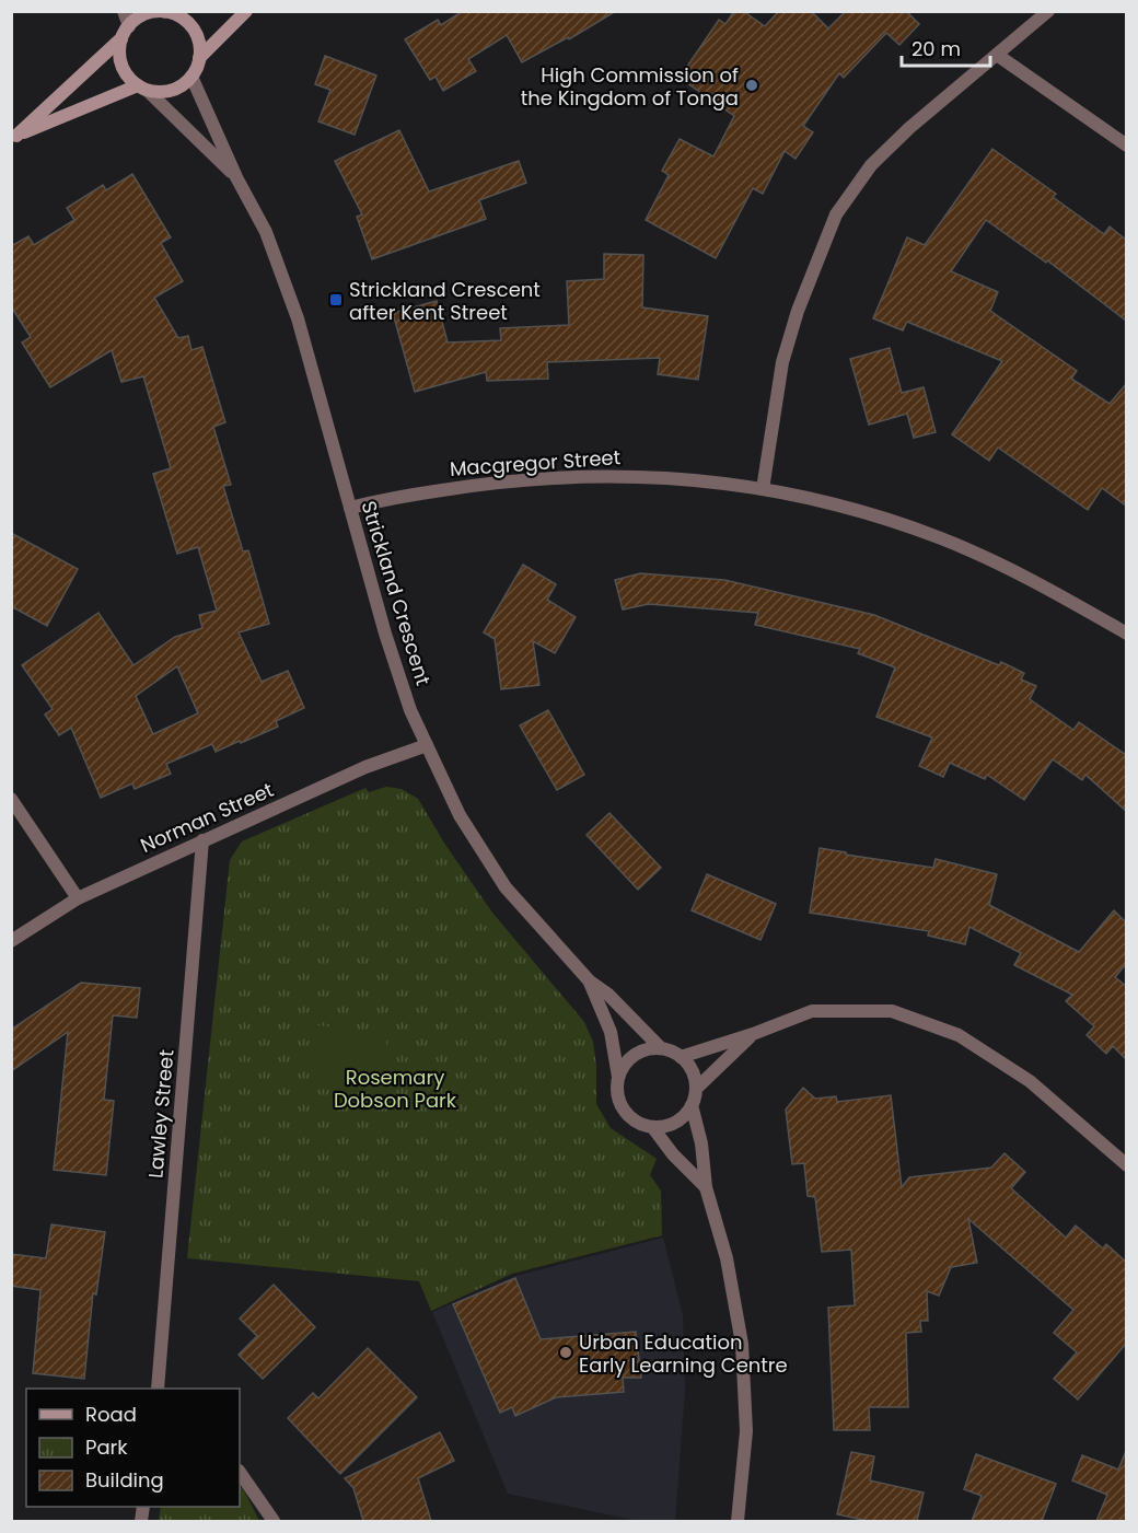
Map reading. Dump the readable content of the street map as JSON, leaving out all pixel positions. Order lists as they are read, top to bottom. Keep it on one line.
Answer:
{"streets":{"street":["Macgregor Street","Strickland Crescent","Norman Street","Lawley Street"]},"crossings":[["Macgregor Street","Strickland Crescent"],["Strickland Crescent","Norman Street"],["Norman Street","Lawley Street"]],"parks":["Rosemary Dobson Park"],"places":{"other":["High Commission of the Kingdom of Tonga","Urban Education Early Learning Centre"],"transit":["Strickland Crescent after Kent Street"]},"legend":["Road","Park","Building"],"scale_bar":"20 m"}
